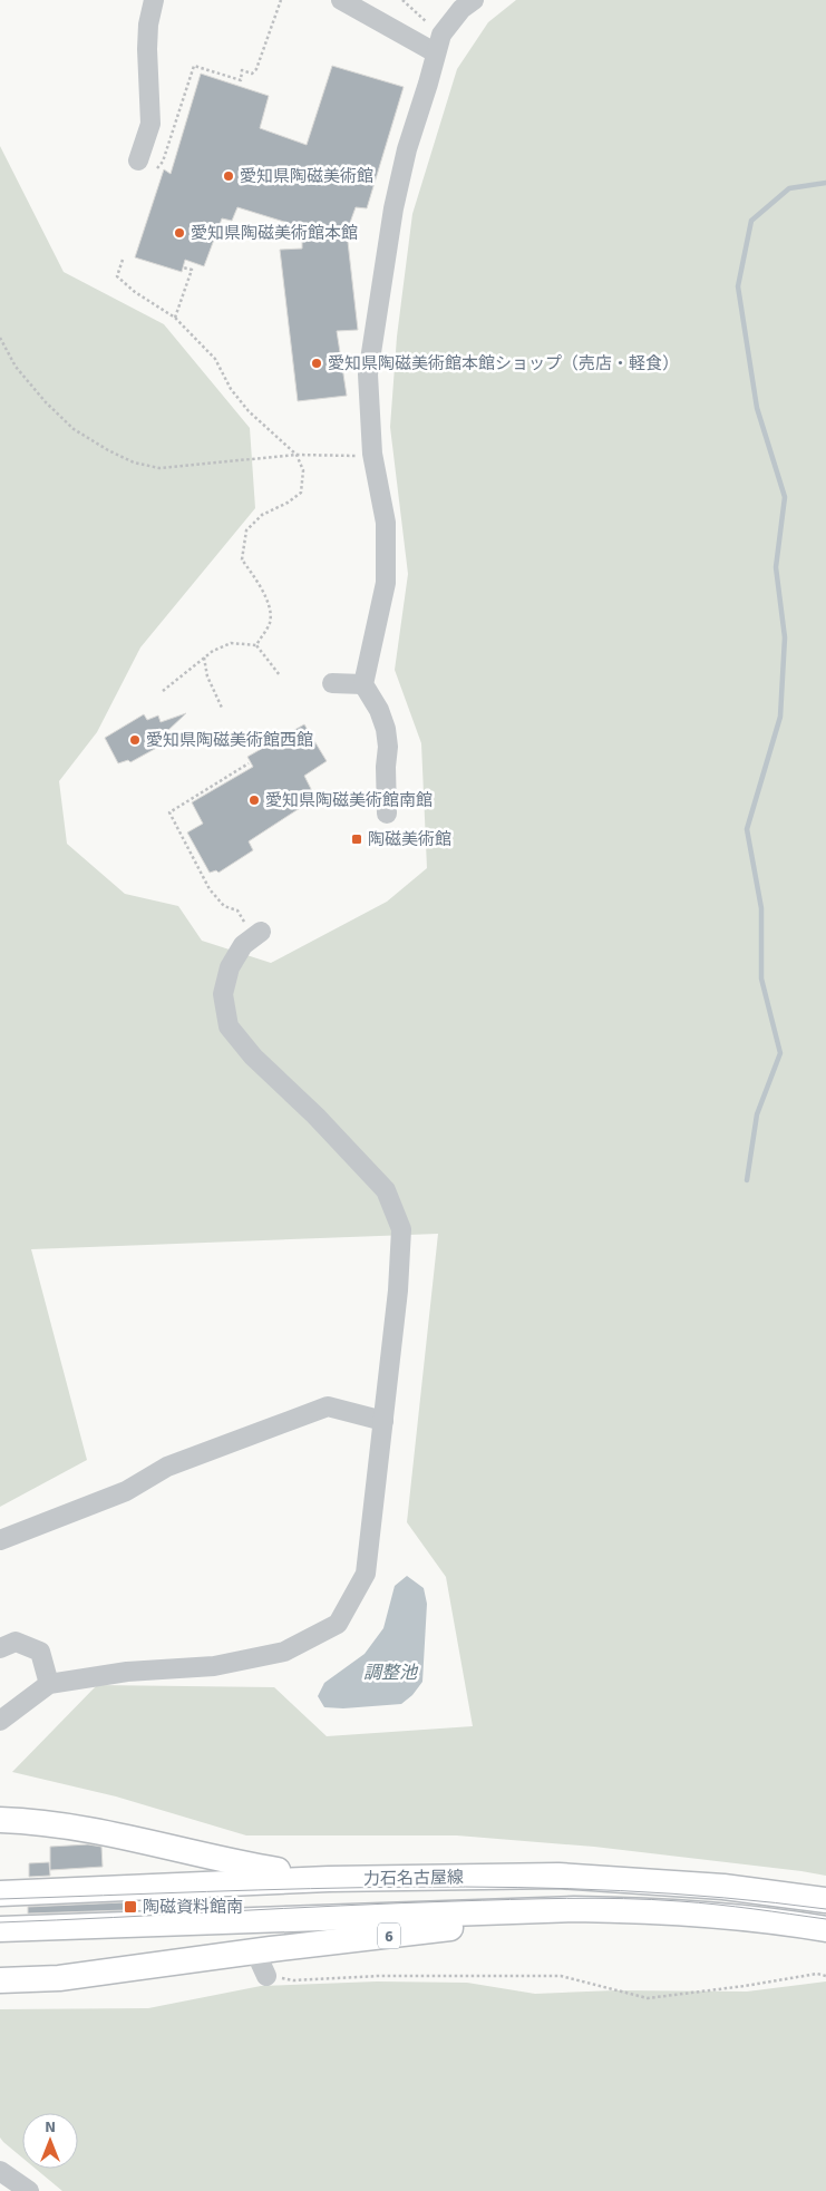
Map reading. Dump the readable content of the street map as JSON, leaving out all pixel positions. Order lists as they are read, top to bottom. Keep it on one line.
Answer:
{"streets":{"main road":["力石名古屋線","6"]},"water":["調整池"],"places":{"other":["愛知県陶磁美術館","愛知県陶磁美術館本館","愛知県陶磁美術館本館ショップ（売店・軽食）","愛知県陶磁美術館西館","愛知県陶磁美術館南館"],"transit":["陶磁美術館","陶磁資料館南"]},"north":"top"}
